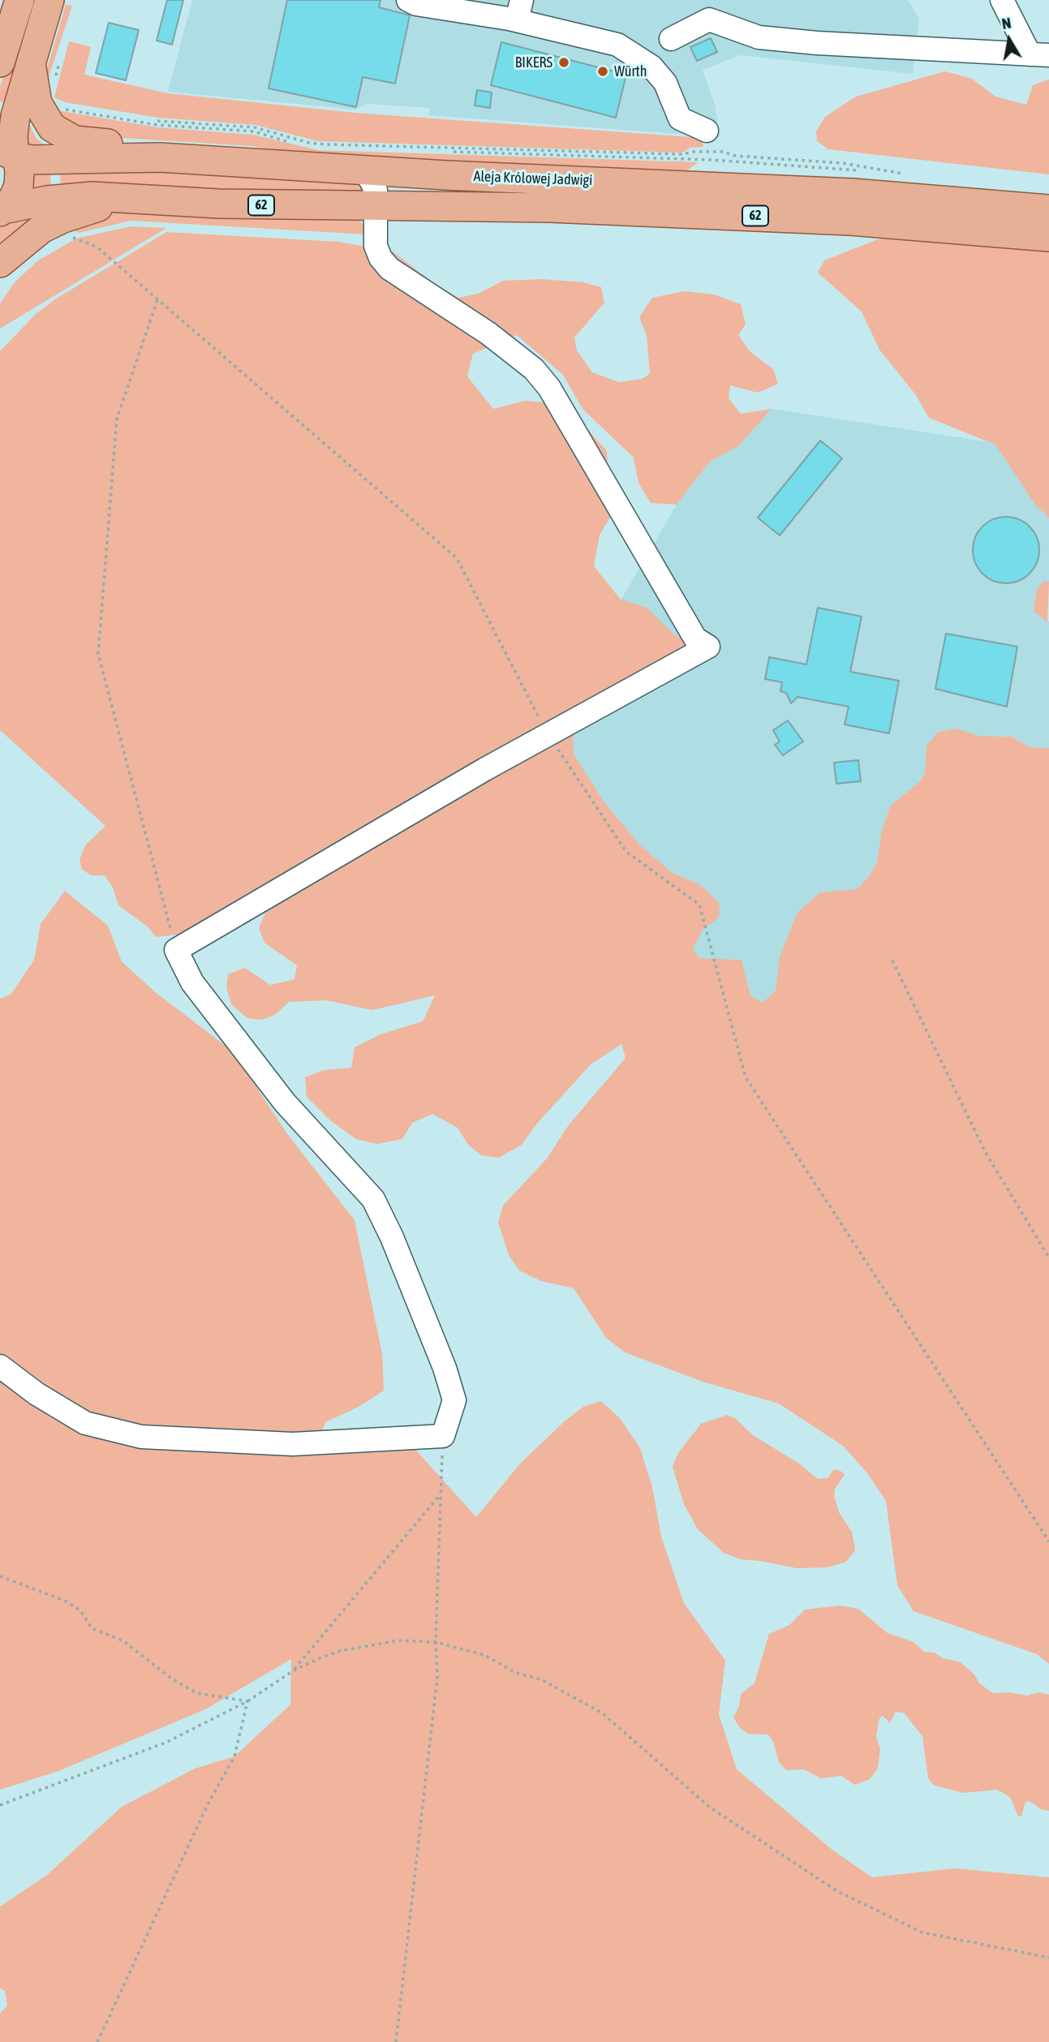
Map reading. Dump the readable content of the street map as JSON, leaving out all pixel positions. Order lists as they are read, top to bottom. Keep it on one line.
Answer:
{"streets":{"main road":["Aleja Królowej Jadwigi","62"]},"crossings":[["Aleja Królowej Jadwigi","62"]],"places":["BIKERS","Würth"],"north":"top"}
